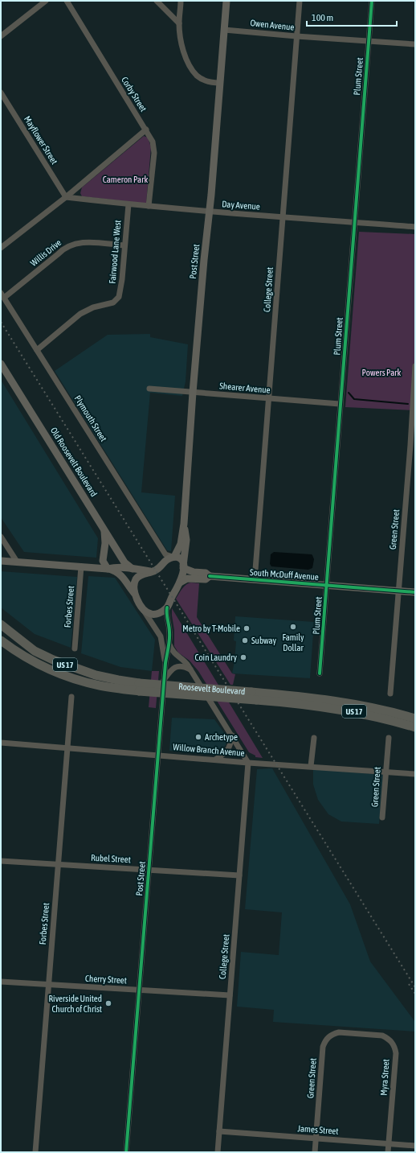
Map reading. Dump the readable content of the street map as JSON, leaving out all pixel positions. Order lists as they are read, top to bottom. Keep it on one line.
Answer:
{"streets":{"highway":["US 17","Roosevelt Boulevard"],"main road":["Post Street","Old Roosevelt Boulevard","South McDuff Avenue"],"street":["Owen Avenue","Plum Street","Corby Street","Mayflower Street","Day Avenue","Fairwood Lane West","Willis Drive","College Street","Shearer Avenue","Plymouth Street","Green Street","Forbes Street","Willow Branch Avenue","Rubel Street","Cherry Street","Myra Street","James Street"]},"crossings":[["Owen Avenue","Plum Street"],["Owen Avenue","Post Street"],["Owen Avenue","College Street"],["Plum Street","Day Avenue"],["Plum Street","Shearer Avenue"],["Plum Street","South McDuff Avenue"],["Corby Street","Day Avenue"],["Mayflower Street","Day Avenue"],["Day Avenue","Fairwood Lane West"],["Day Avenue","Post Street"],["Day Avenue","College Street"],["Fairwood Lane West","Willis Drive"],["Fairwood Lane West","Plymouth Street"],["Willis Drive","Plymouth Street"],["Post Street","Shearer Avenue"],["Post Street","South McDuff Avenue"],["Post Street","Willow Branch Avenue"],["Post Street","Rubel Street"],["Post Street","Cherry Street"],["College Street","Shearer Avenue"],["College Street","South McDuff Avenue"],["College Street","Willow Branch Avenue"],["College Street","Rubel Street"],["College Street","Cherry Street"],["College Street","James Street"],["Green Street","South McDuff Avenue"],["Green Street","Willow Branch Avenue"],["Green Street","Myra Street"],["Green Street","James Street"],["Forbes Street","Willow Branch Avenue"],["Forbes Street","Rubel Street"],["Forbes Street","Cherry Street"],["Myra Street","James Street"]],"parks":["Cameron Park","Powers Park"],"places":["Family Dollar","Metro by T-Mobile","Subway","Coin Laundry","Archetype","Riverside United Church of Christ"],"scale_bar":"100 m"}
